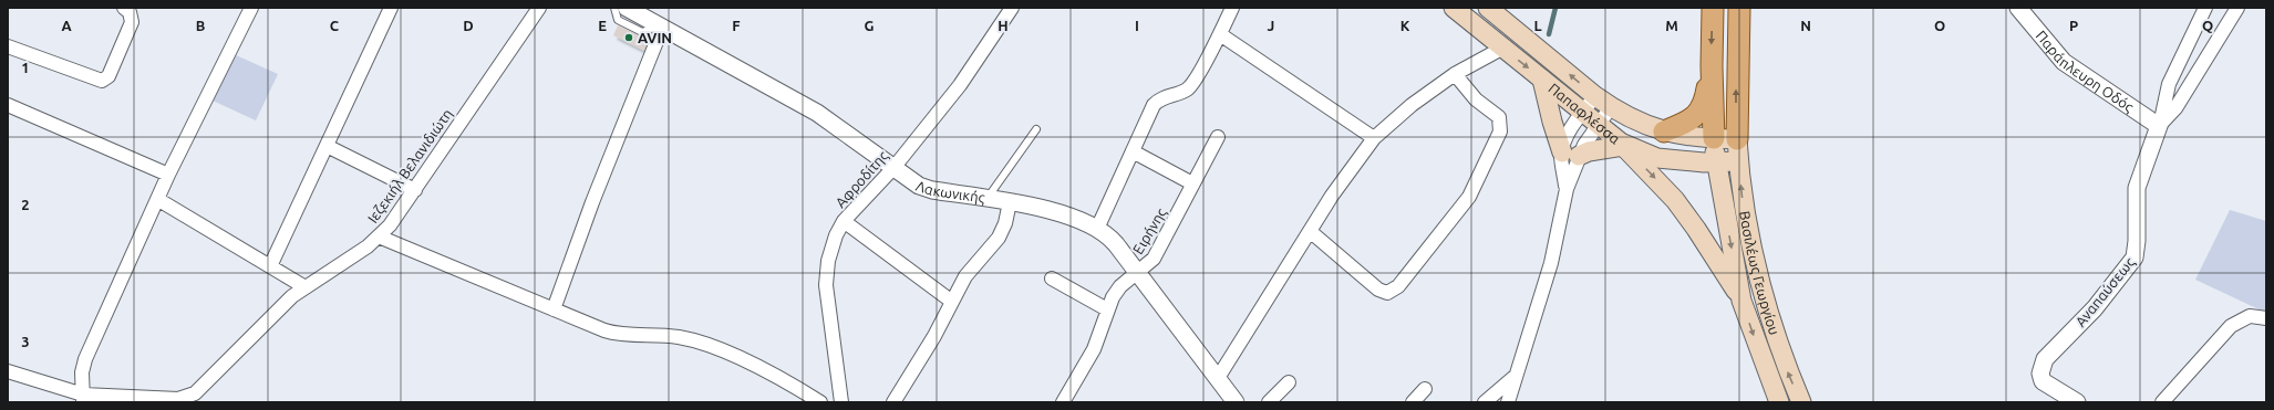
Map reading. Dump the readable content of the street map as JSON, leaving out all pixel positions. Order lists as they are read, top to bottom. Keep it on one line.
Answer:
{"streets":{"main road":["Παπαφλέσσα","Βασιλέως Γεωργίου"],"street":["Παράπλευρη Οδός","Ιεζεκιήλ Βελανιδιώτη","Αφροδίτης","Λακωνικής","Ειρήνης","Αναπαύσεως"]},"crossings":[["Παράπλευρη Οδός","Αναπαύσεως"],["Παπαφλέσσα","Βασιλέως Γεωργίου"],["Αφροδίτης","Λακωνικής"],["Λακωνικής","Ειρήνης"]],"places":["AVIN"],"grid":{"columns":["A","B","C","D","E","F","G","H","I","J","K","L","M","N","O","P","Q"],"rows":["1","2","3"]}}
